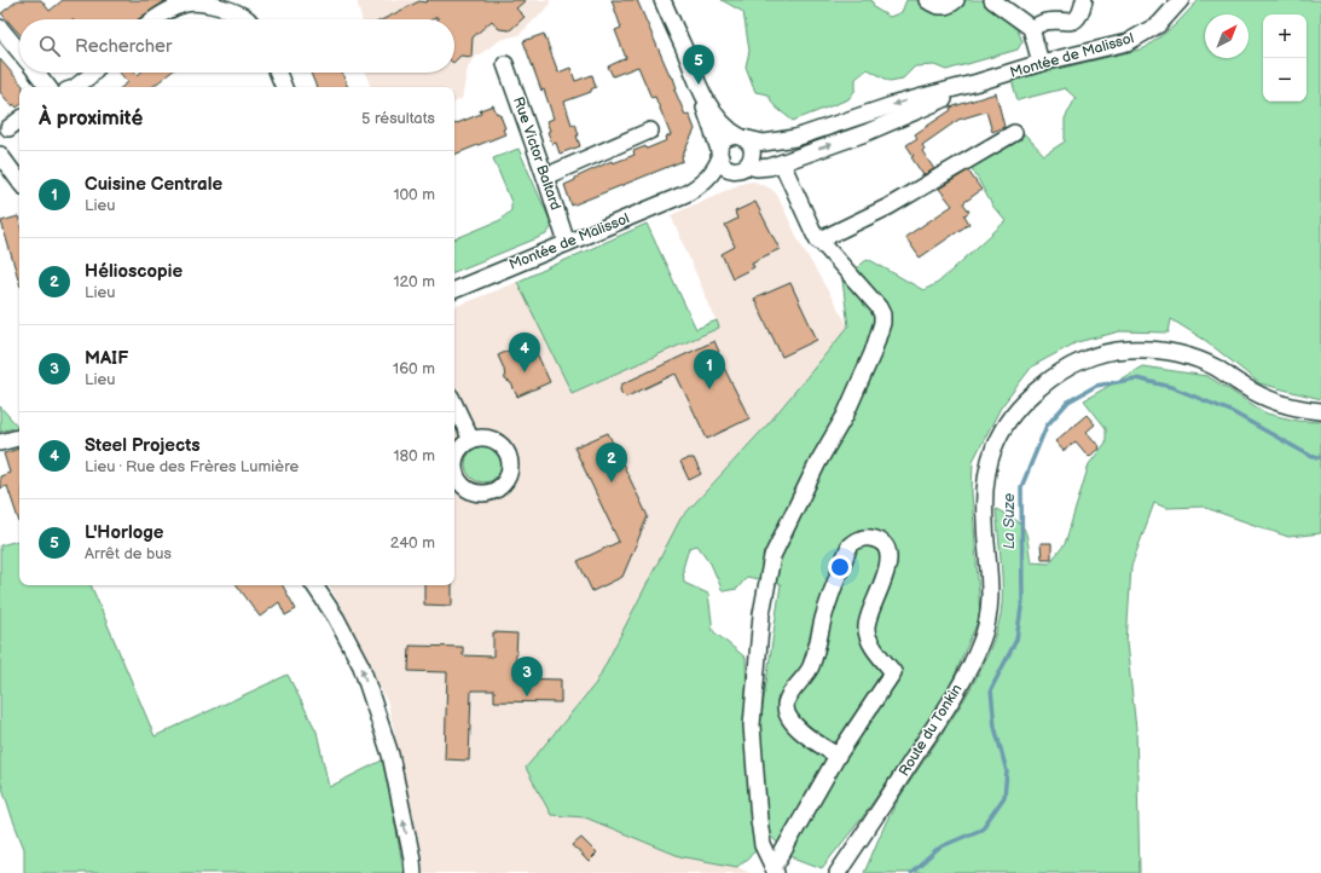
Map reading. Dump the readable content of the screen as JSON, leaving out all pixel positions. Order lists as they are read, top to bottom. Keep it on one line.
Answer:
{"streets":{"street":["Montée de Malissol","Rue Victor Baltard","Route du Tonkin"]},"crossings":[["Montée de Malissol","Rue Victor Baltard"]],"water":["La Suze"],"north":"top right","page":{"map_buttons":["+","−"],"search":"Rechercher","pins":["5","4","1","2","3"],"heading":["À proximité","5 résultats"],"list":[{"mark":"1","name":"Cuisine Centrale","note":"Lieu","value":"100 m"},{"mark":"2","name":"Hélioscopie","note":"Lieu","value":"120 m"},{"mark":"3","name":"MAIF","note":"Lieu","value":"160 m"},{"mark":"4","name":"Steel Projects","note":"Lieu · Rue des Frères Lumière","value":"180 m"},{"mark":"5","name":"L'Horloge","note":"Arrêt de bus","value":"240 m"}]}}
